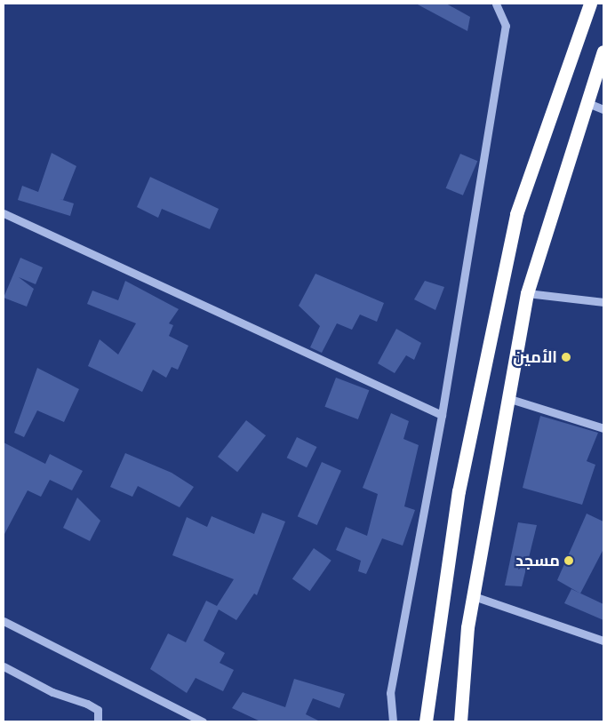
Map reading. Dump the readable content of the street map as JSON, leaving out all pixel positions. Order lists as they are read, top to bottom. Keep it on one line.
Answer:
{"places":["الأمين","مسجد"]}
